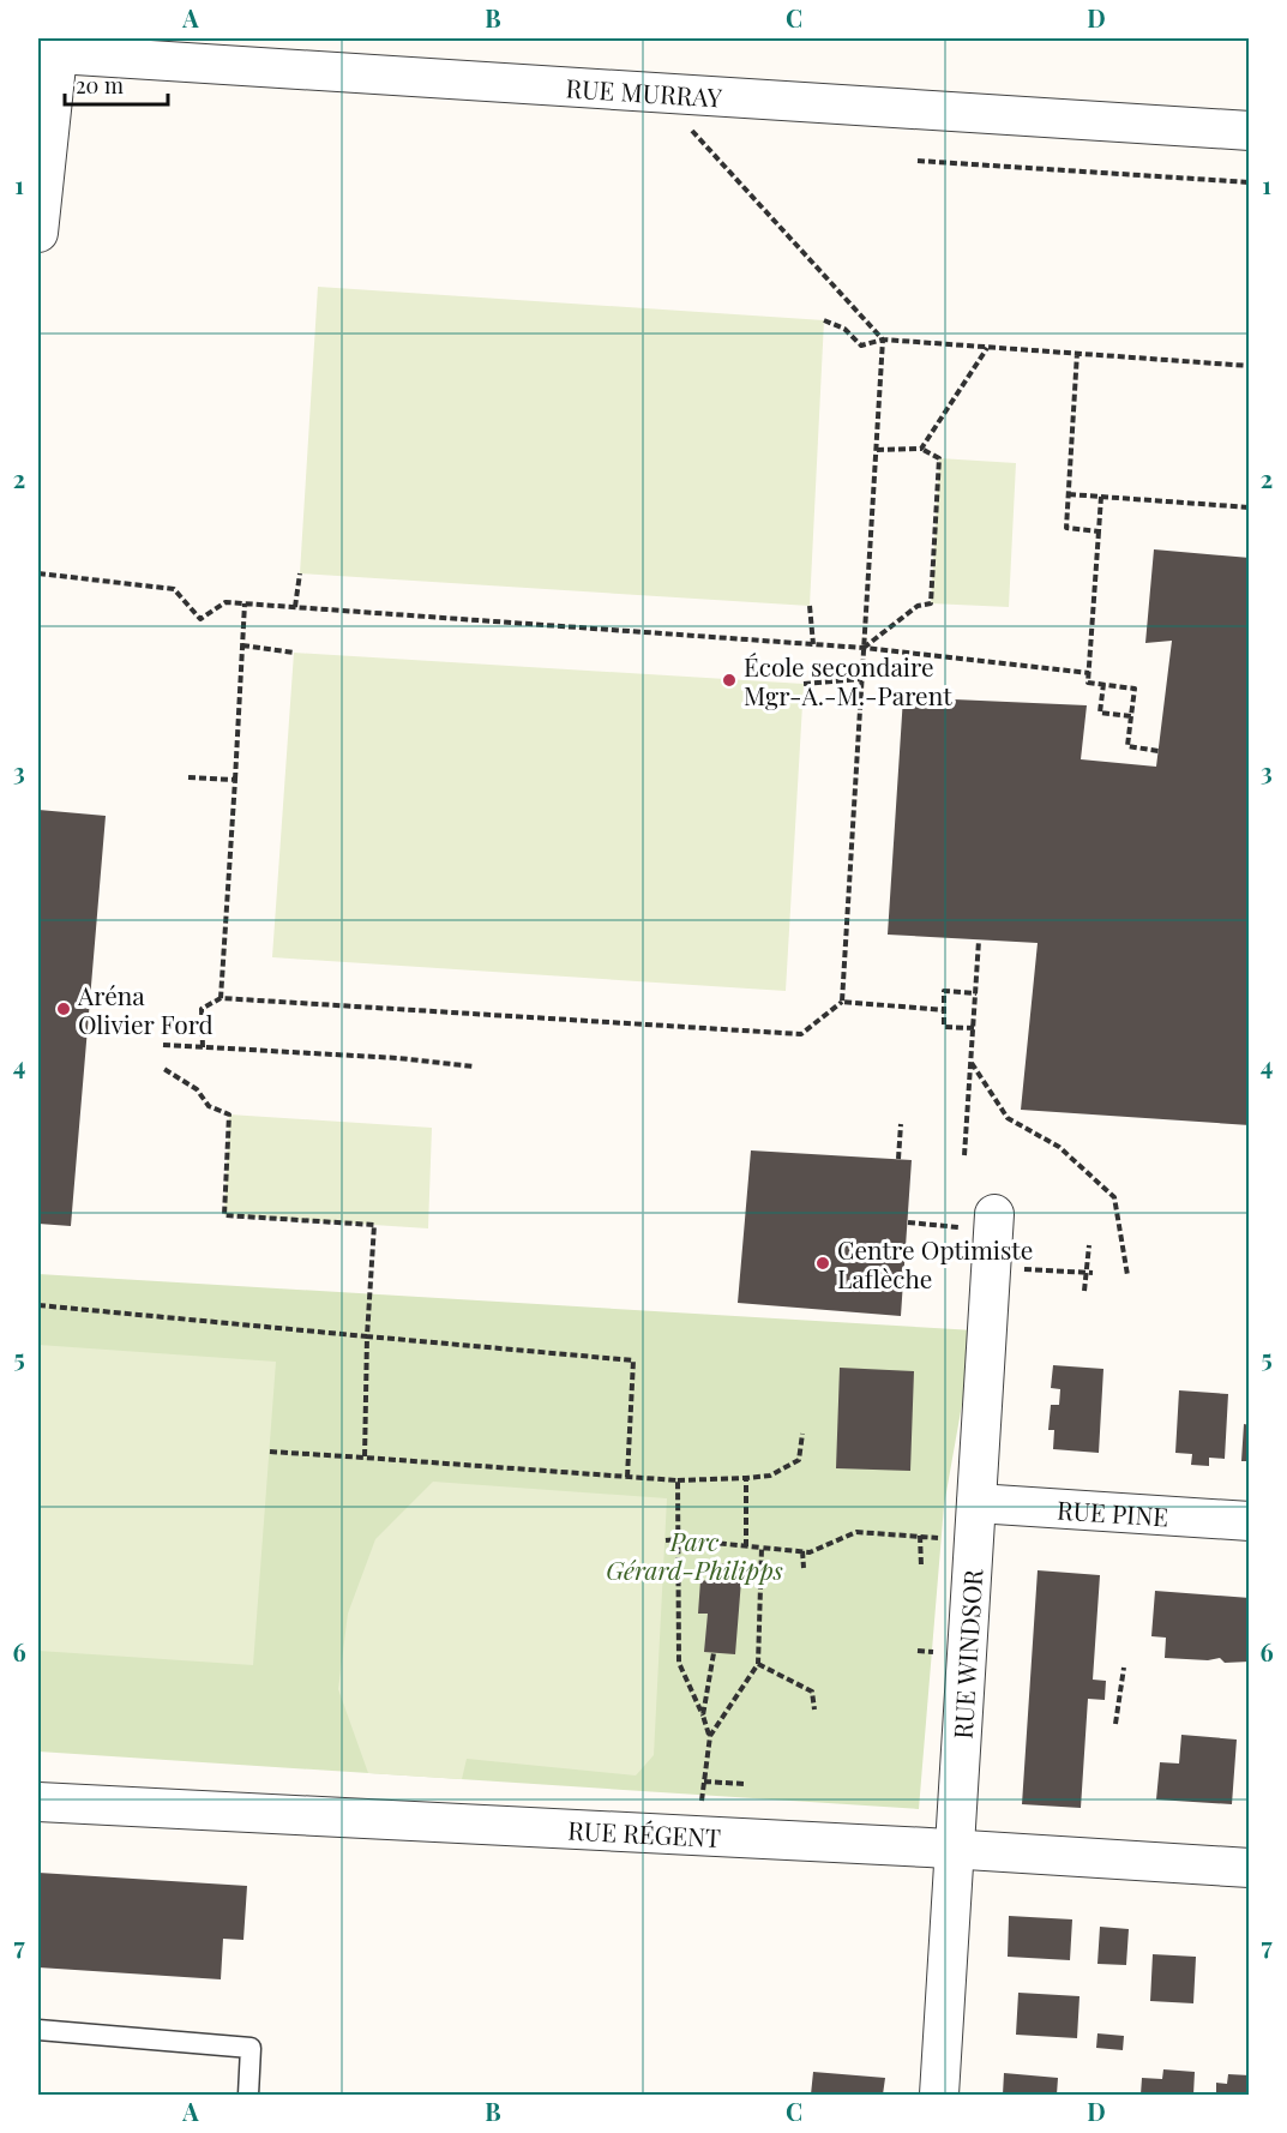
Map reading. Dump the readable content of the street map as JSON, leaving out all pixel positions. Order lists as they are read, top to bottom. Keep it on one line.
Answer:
{"streets":{"street":["RUE MURRAY","RUE PINE","RUE WINDSOR","RUE RÉGENT"]},"crossings":[["RUE PINE","RUE WINDSOR"],["RUE WINDSOR","RUE RÉGENT"]],"parks":["Parc Gérard-Philipps"],"places":["École secondaire Mgr-A.-M.-Parent","Aréna Olivier Ford","Centre Optimiste Laflèche"],"scale_bar":"20 m","grid":{"columns":["A","B","C","D"],"rows":["1","2","3","4","5","6","7"]}}
